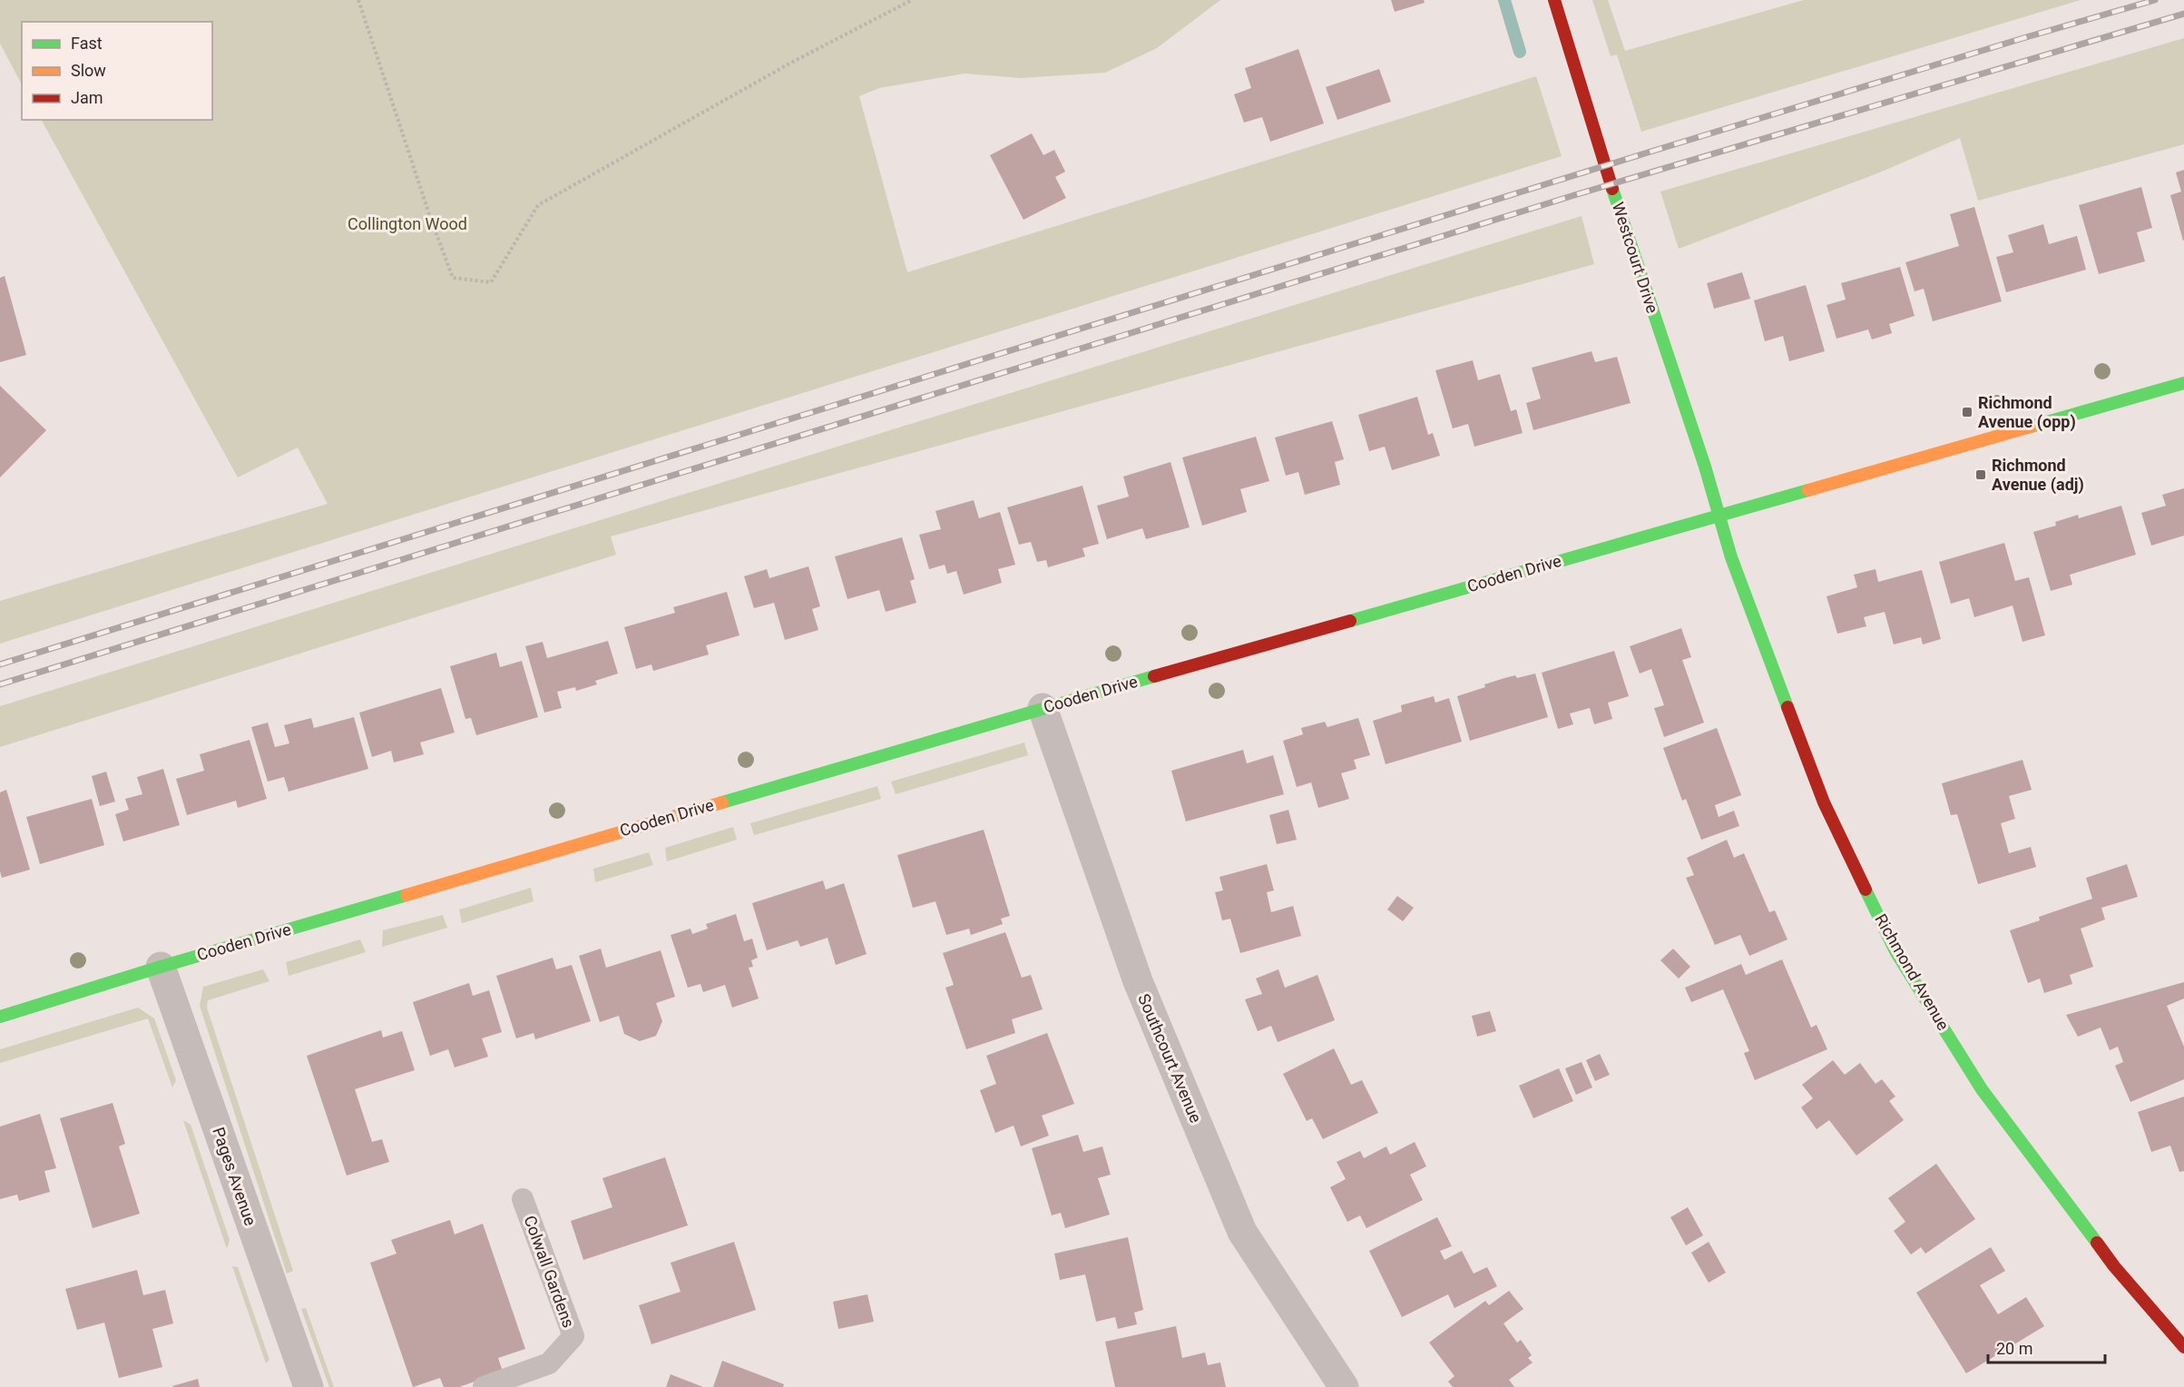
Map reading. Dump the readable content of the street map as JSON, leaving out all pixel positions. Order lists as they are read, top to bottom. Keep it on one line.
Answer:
{"streets":{"main road":["Westcourt Drive","Cooden Drive","Richmond Avenue"],"street":["Southcourt Avenue","Pages Avenue"],"lane":["Colwall Gardens"]},"crossings":[["Westcourt Drive","Cooden Drive"],["Westcourt Drive","Richmond Avenue"],["Cooden Drive","Richmond Avenue"],["Cooden Drive","Southcourt Avenue"],["Cooden Drive","Pages Avenue"]],"parks":["Collington Wood"],"places":{"transit":["Richmond Avenue (opp)","Richmond Avenue (adj)"]},"legend":["Fast","Slow","Jam"],"scale_bar":"20 m"}
